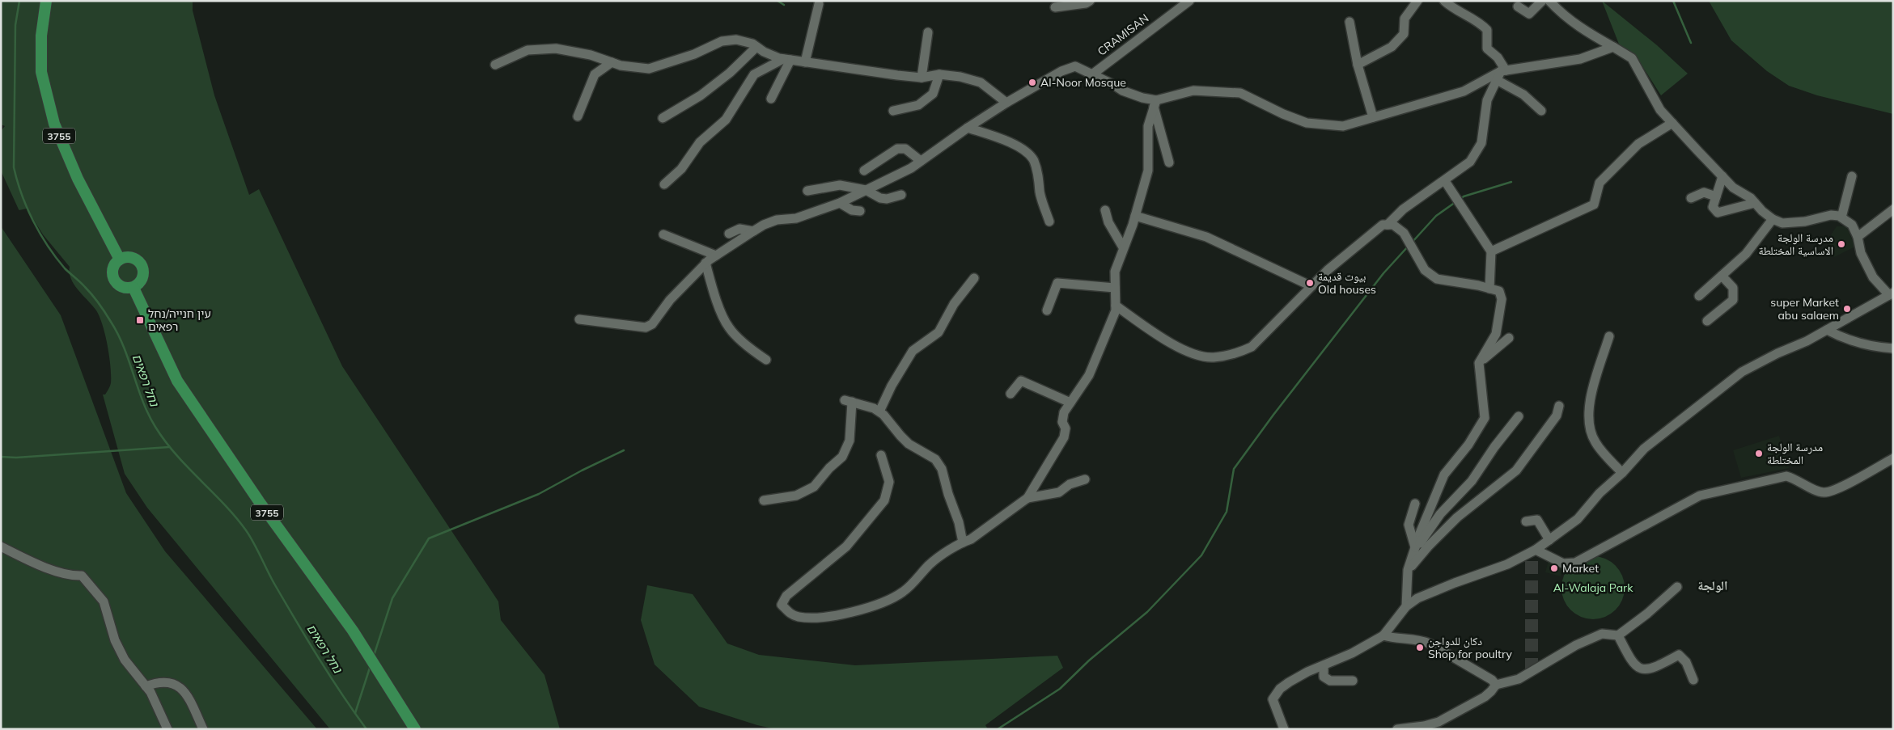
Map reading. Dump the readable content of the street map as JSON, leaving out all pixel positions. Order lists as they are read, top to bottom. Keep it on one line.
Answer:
{"streets":{"main road":["3755"],"street":["CRAMISAN"]},"districts":["الولجة"],"water":["נחל רפאים"],"parks":["Al-Walaja Park"],"places":{"other":["Al-Noor Mosque","مدرسة الولجة الاساسية المختلطة","بيوت قديمة Old houses","super Market abu salaem","مدرسة الولجة المختلطة","Market","دكان للدواجن Shop for poultry"],"transit":["עין חנייה/נחל רפאים"]}}
